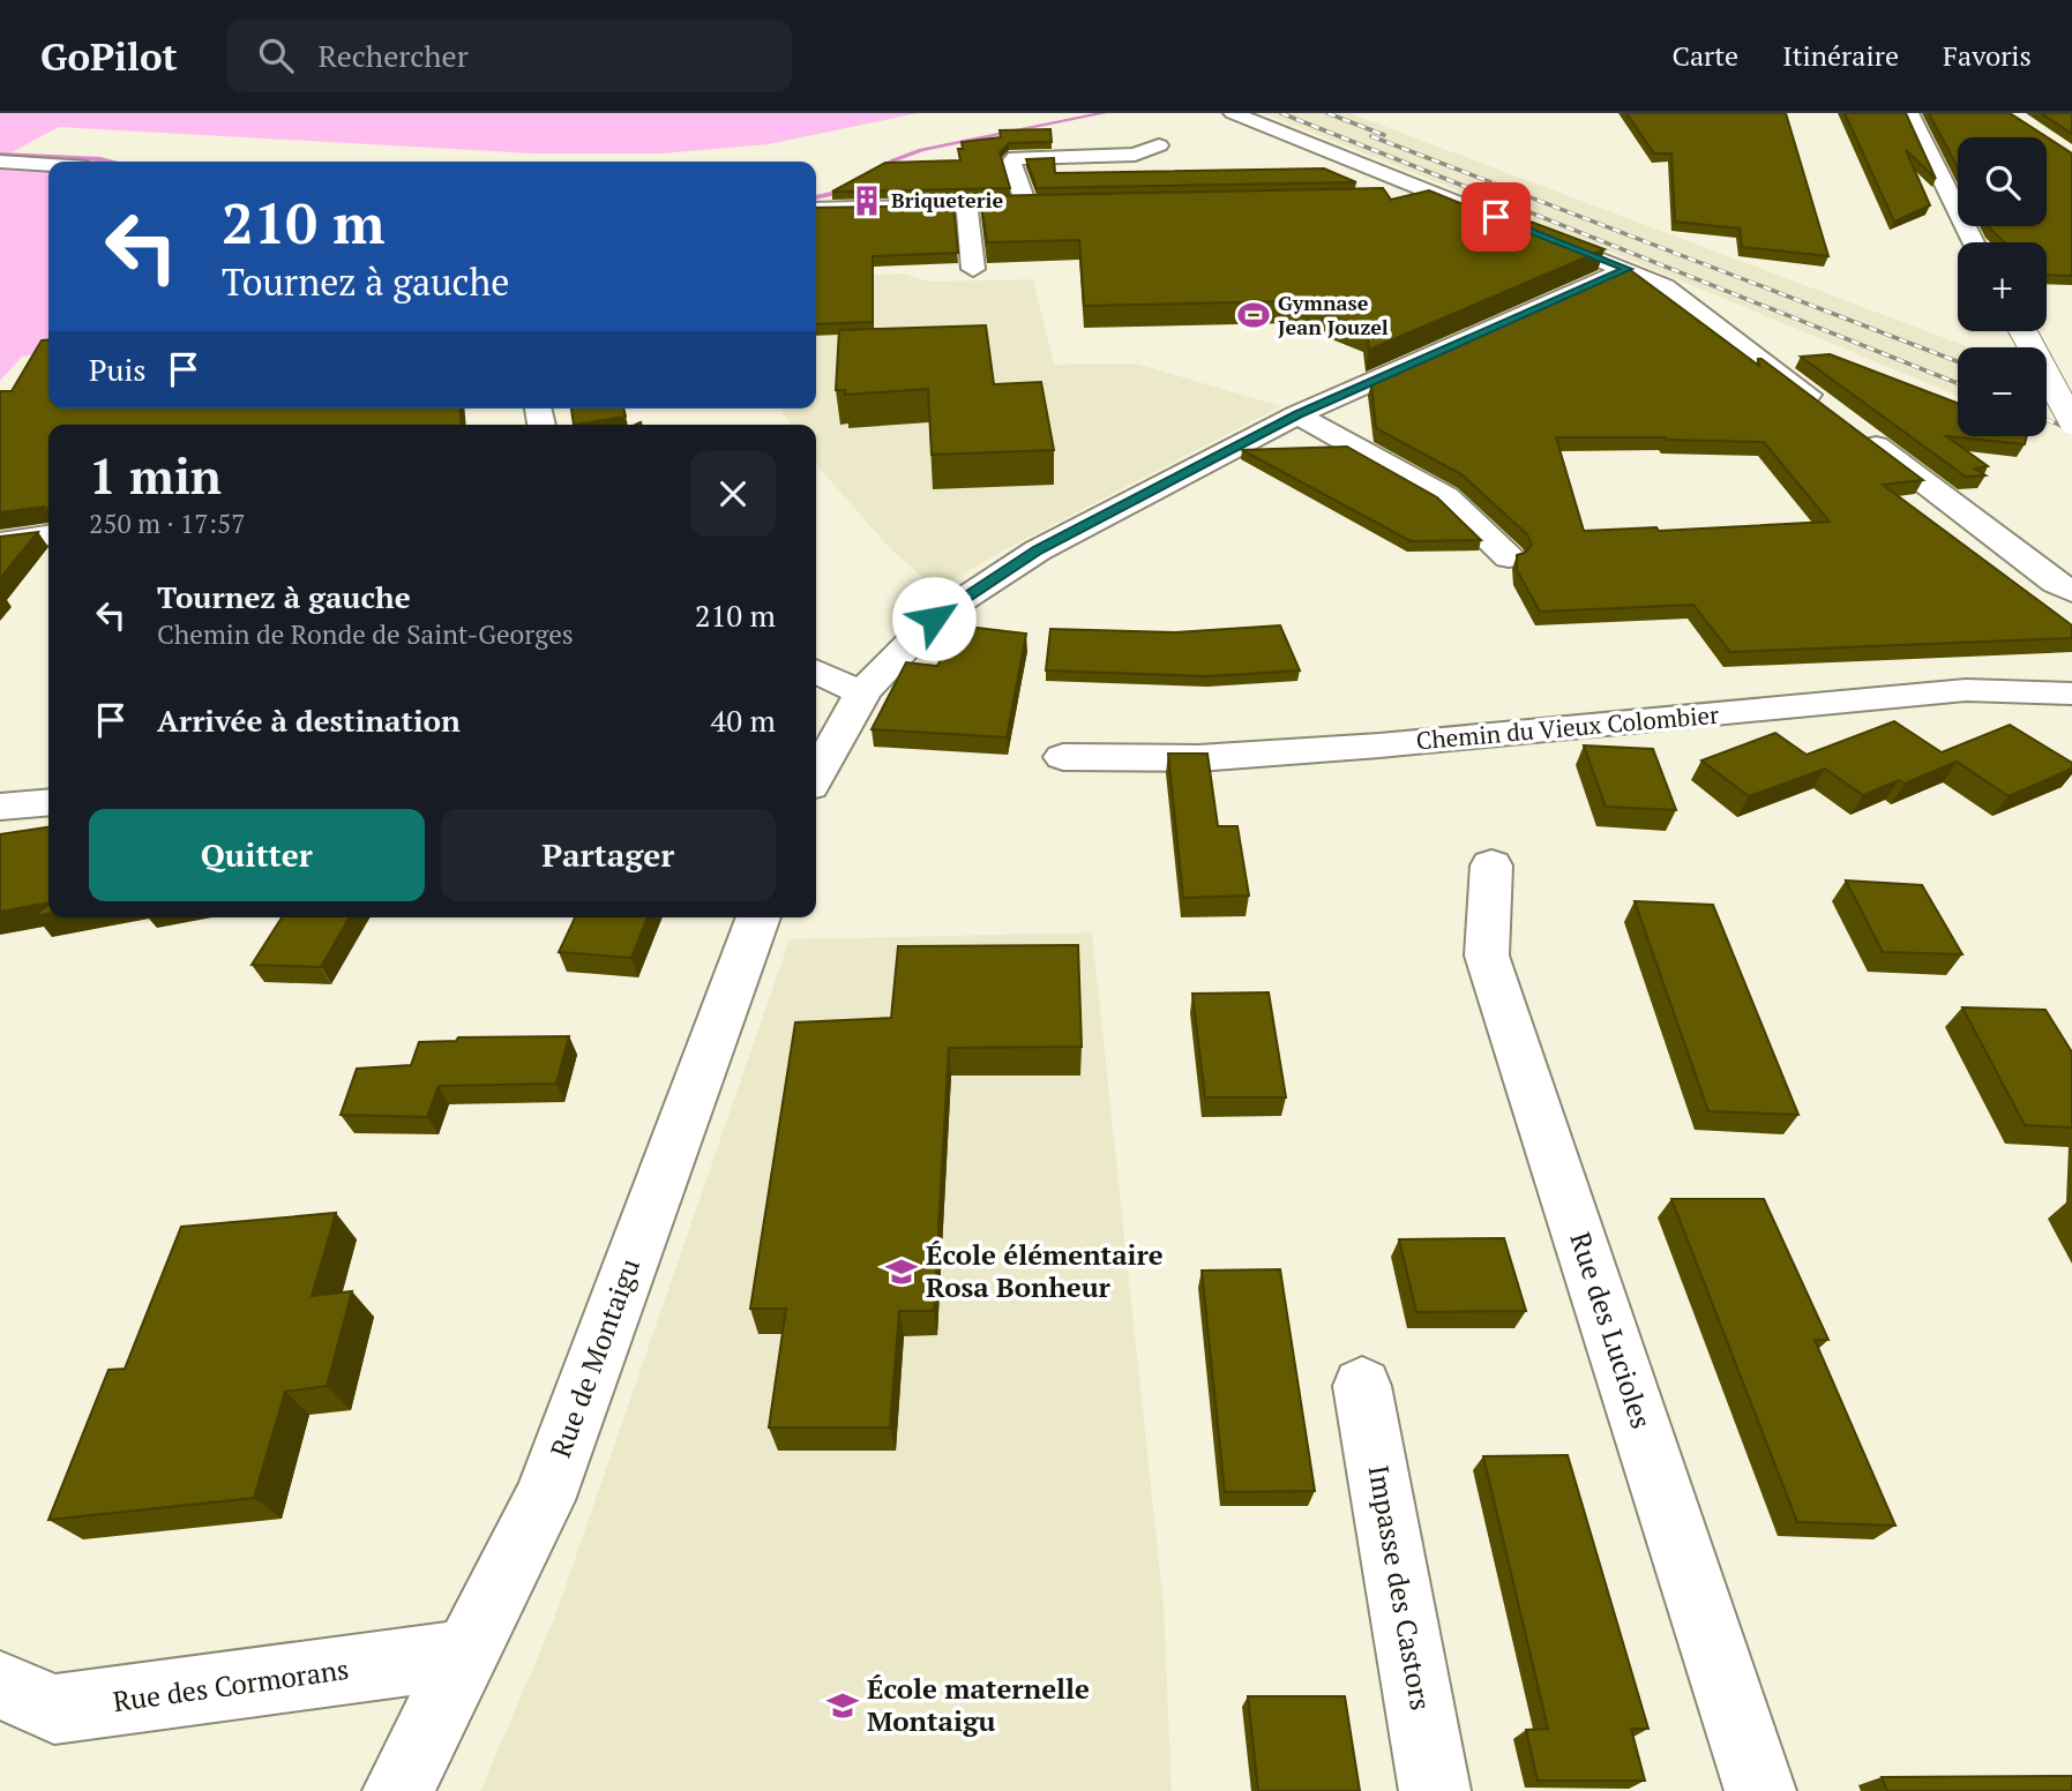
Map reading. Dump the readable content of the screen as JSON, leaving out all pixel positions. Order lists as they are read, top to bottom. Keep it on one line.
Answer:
{"streets":{"street":["Chemin du Vieux Colombier","Rue des Lucioles","Rue de Montaigu","Impasse des Castors","Rue des Cormorans"]},"crossings":[["Rue de Montaigu","Rue des Cormorans"]],"places":{"building":["Briqueterie"],"sports":["Gymnase Jean Jouzel"],"school or university":["École élémentaire Rosa Bonheur","École maternelle Montaigu"]},"page":{"header":"GoPilot","search":"Rechercher","nav":["Carte","Itinéraire","Favoris"],"map_buttons":["+","−"],"turn":["210 m","Tournez à gauche"],"then":"Puis","heading":["1 min","250 m · 17:57"],"list":[{"name":"Tournez à gauche","note":"Chemin de Ronde de Saint-Georges","value":"210 m"},{"name":"Arrivée à destination","value":"40 m"}],"buttons":["Quitter","Partager"]}}
